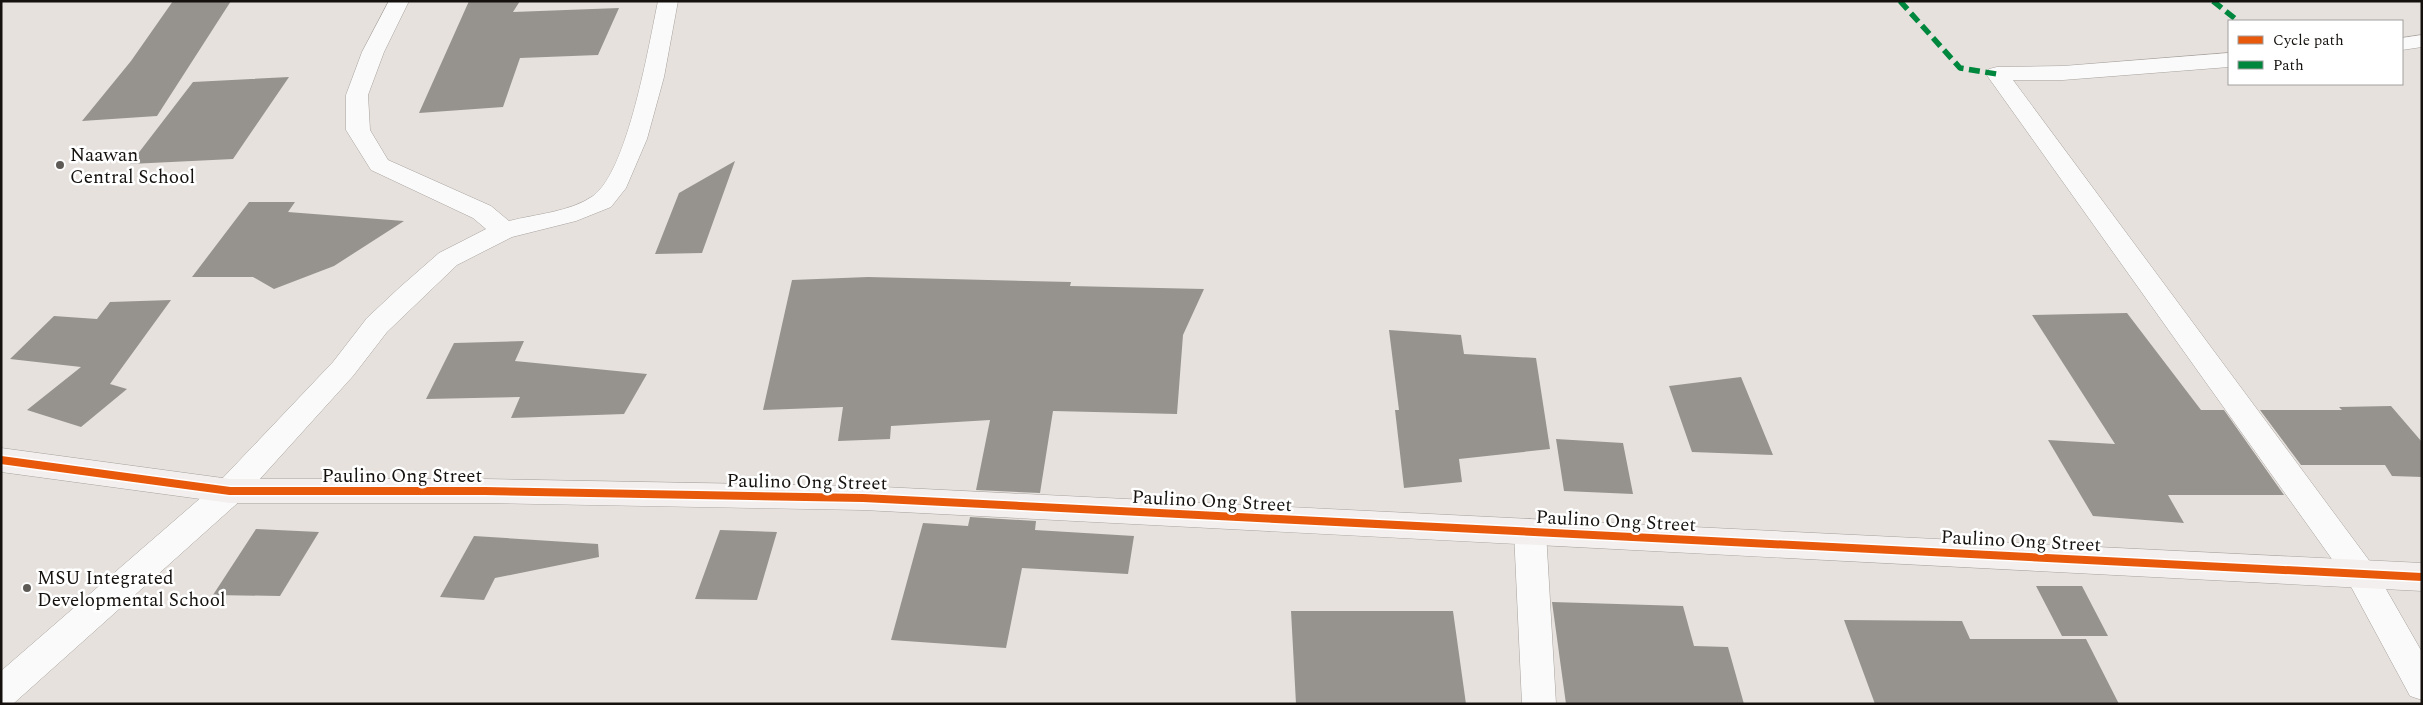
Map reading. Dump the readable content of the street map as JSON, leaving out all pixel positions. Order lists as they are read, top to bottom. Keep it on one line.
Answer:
{"streets":{"street":["Paulino Ong Street"]},"places":["Naawan Central School","MSU Integrated Developmental School"],"legend":["Cycle path","Path"]}
